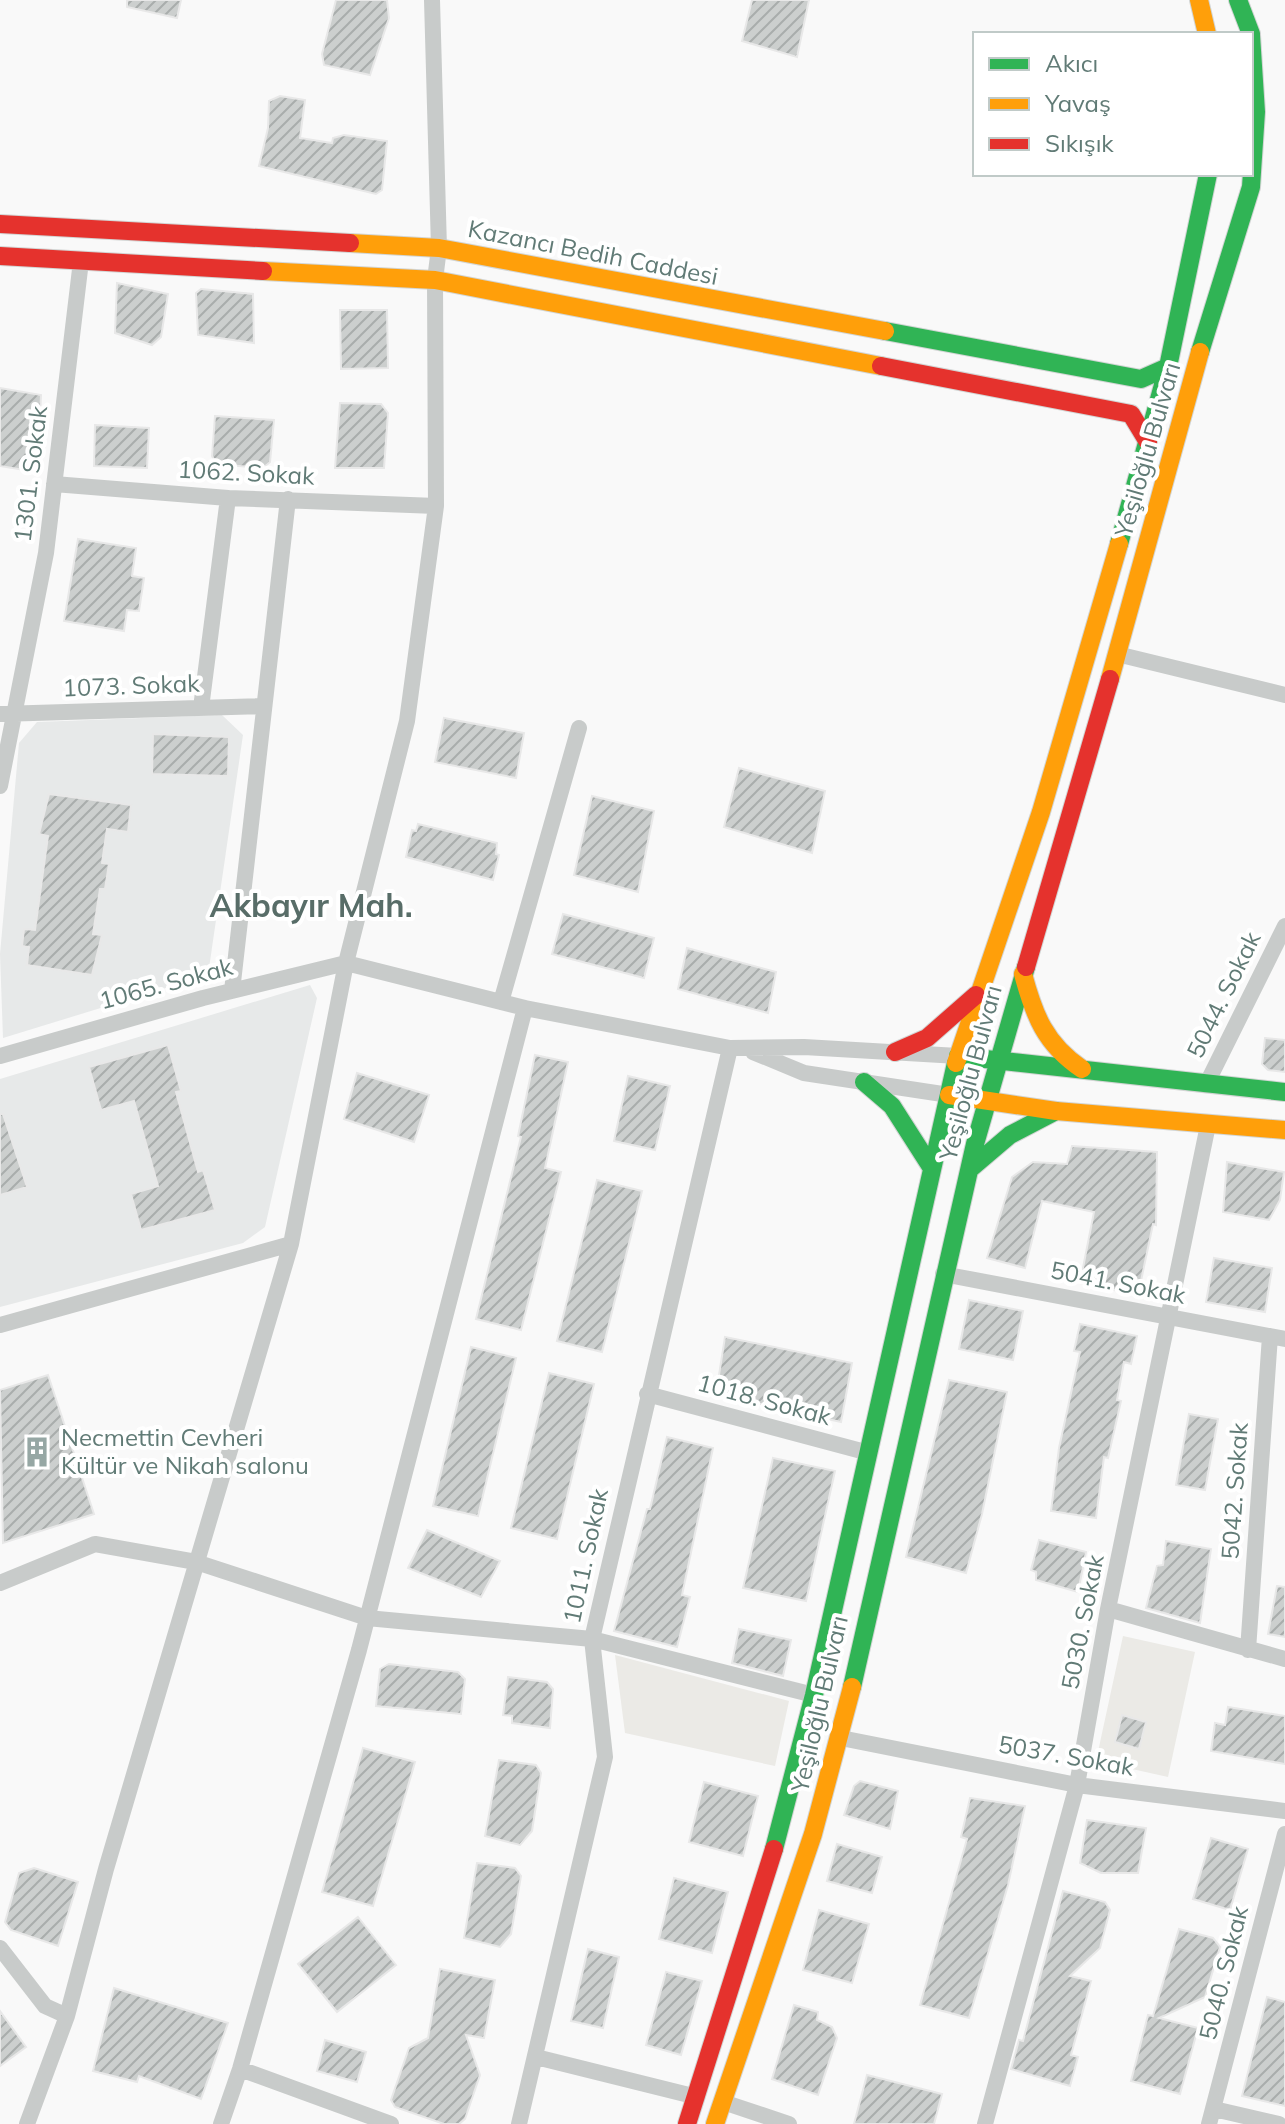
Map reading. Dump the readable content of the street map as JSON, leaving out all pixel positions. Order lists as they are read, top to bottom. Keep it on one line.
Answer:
{"streets":{"main road":["Kazancı Bedih Caddesi","Yeşiloğlu Bulvarı"],"street":["1062. Sokak","1301. Sokak","1073. Sokak","1065. Sokak","5044. Sokak","5041. Sokak","1018. Sokak","5042. Sokak","1011. Sokak","5030. Sokak","5037. Sokak","5040. Sokak"]},"crossings":[["Kazancı Bedih Caddesi","Yeşiloğlu Bulvarı"],["Yeşiloğlu Bulvarı","5041. Sokak"],["Yeşiloğlu Bulvarı","1018. Sokak"],["Yeşiloğlu Bulvarı","5037. Sokak"],["1062. Sokak","1301. Sokak"],["1301. Sokak","1073. Sokak"],["5041. Sokak","5042. Sokak"],["5041. Sokak","5030. Sokak"],["1018. Sokak","1011. Sokak"],["5030. Sokak","5037. Sokak"]],"districts":["Akbayır Mah."],"places":{"building":["Necmettin Cevheri Kültür ve Nikah salonu"]},"legend":["Akıcı","Yavaş","Sıkışık"]}
